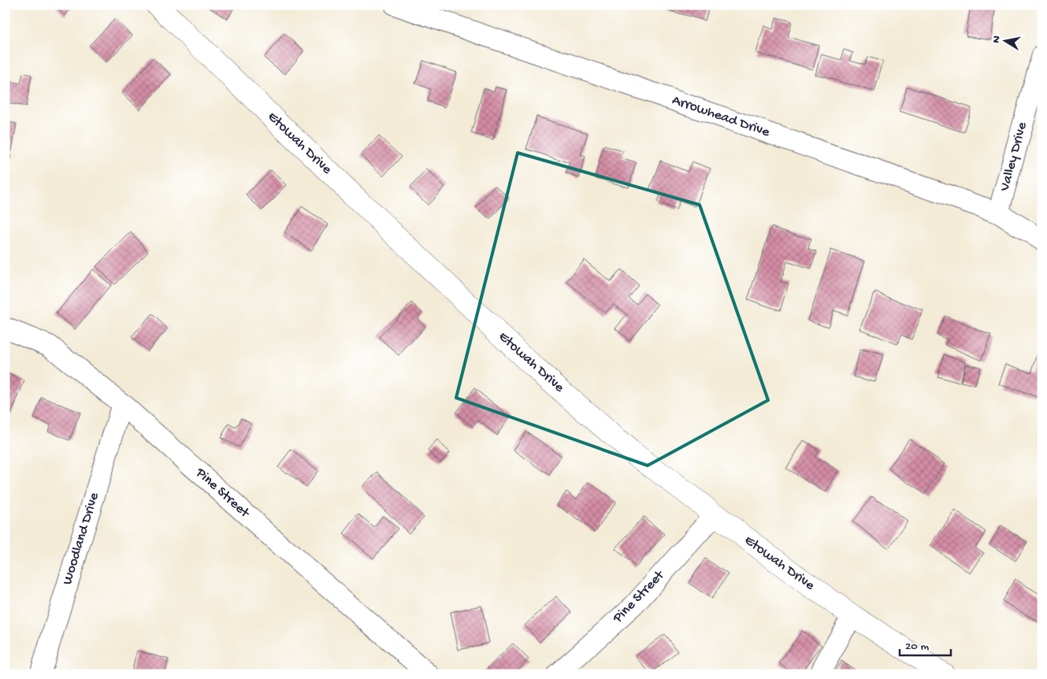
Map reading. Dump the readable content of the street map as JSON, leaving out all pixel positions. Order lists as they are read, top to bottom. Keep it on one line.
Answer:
{"streets":{"street":["Arrowhead Drive","Etowah Drive","Valley Drive","Pine Street","Woodland Drive"]},"crossings":[["Arrowhead Drive","Valley Drive"],["Etowah Drive","Pine Street"],["Pine Street","Woodland Drive"]],"scale_bar":"20 m","north":"left"}
